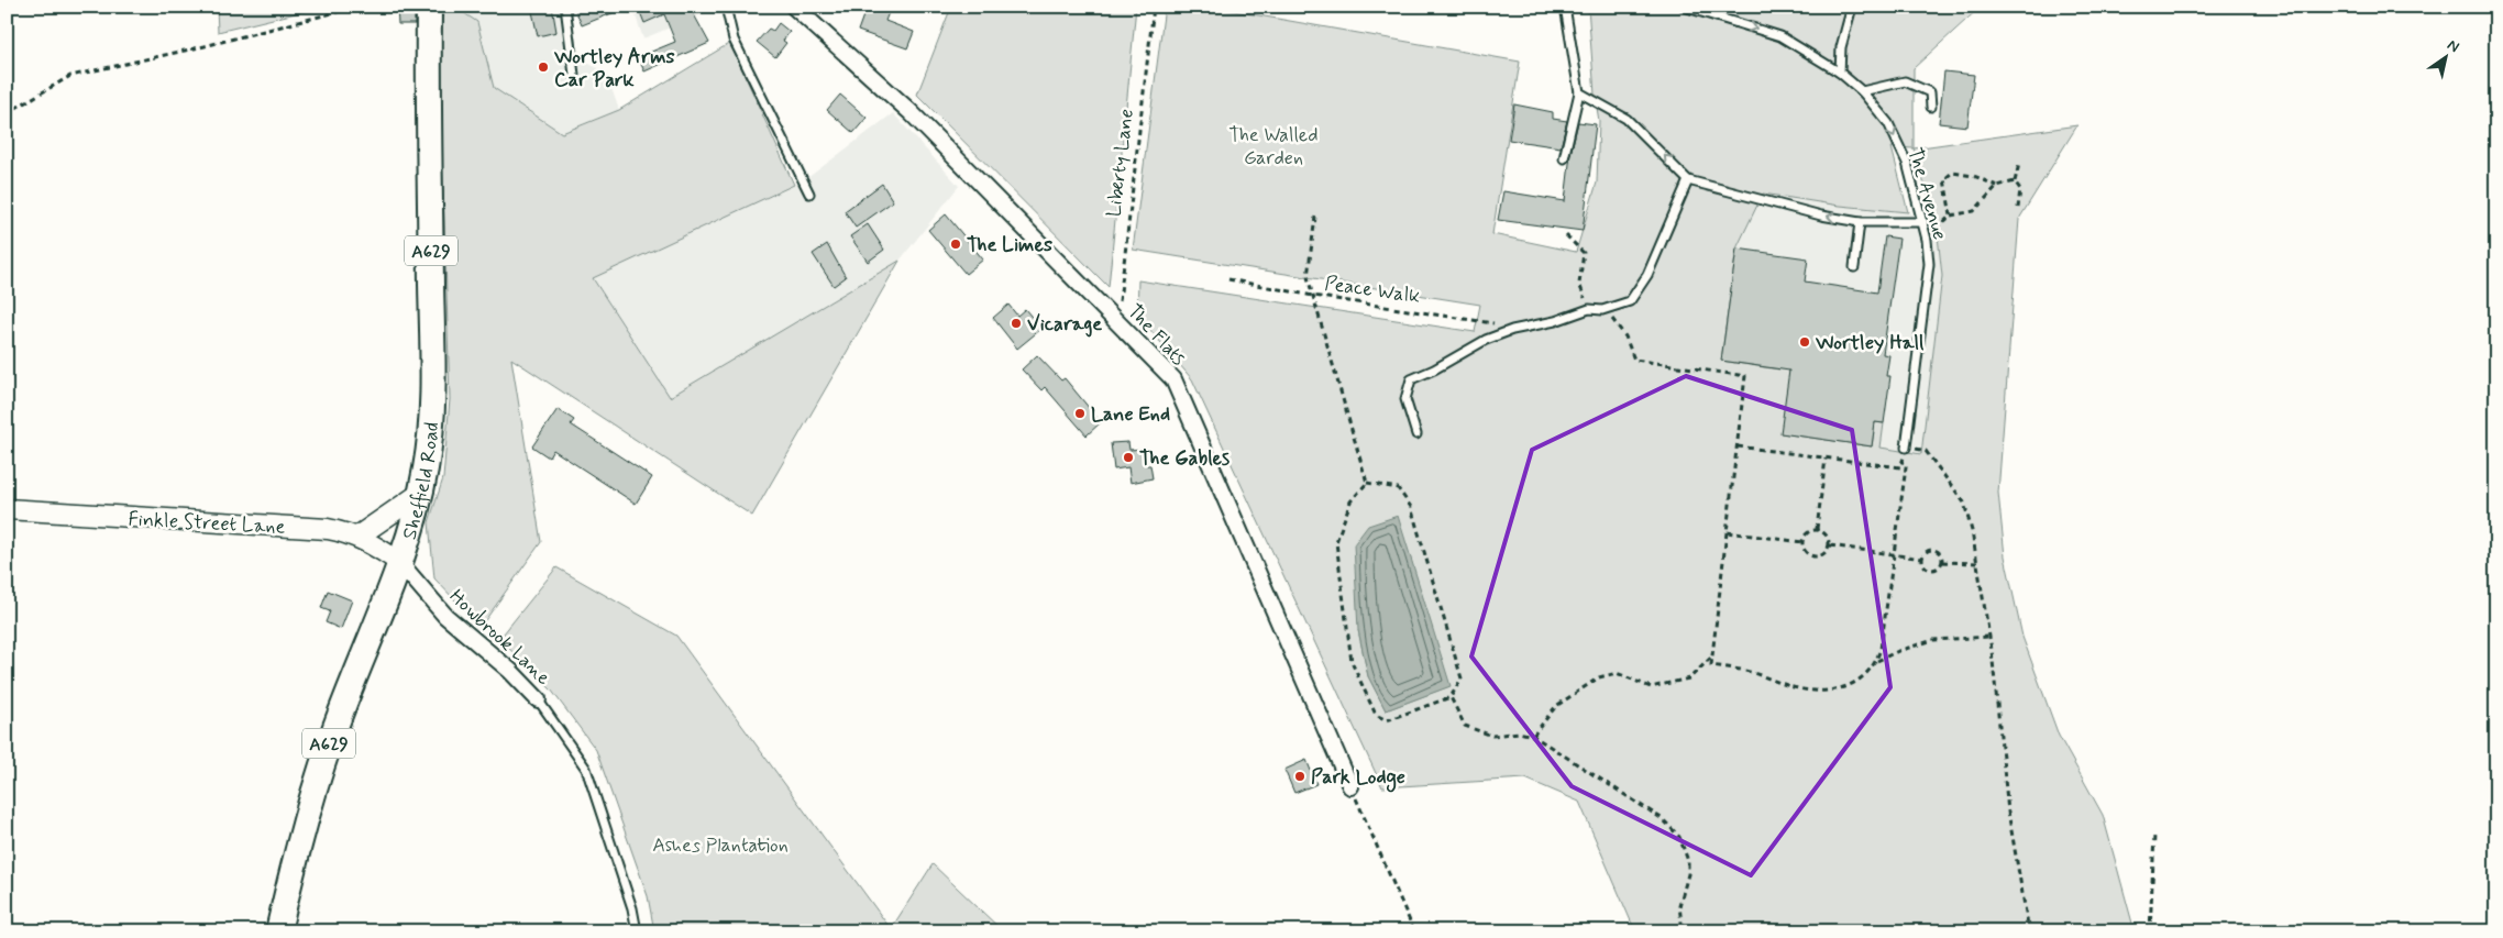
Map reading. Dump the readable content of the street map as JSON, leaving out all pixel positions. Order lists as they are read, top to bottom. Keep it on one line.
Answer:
{"streets":{"highway":["A629","Sheffield Road"],"street":["The Flats","Finkle Street Lane","Howbrook Lane"],"lane":["The Avenue"],"path":["Liberty Lane","Peace Walk"]},"crossings":[["Liberty Lane","The Flats"],["Sheffield Road","Finkle Street Lane"],["Sheffield Road","Howbrook Lane"],["Finkle Street Lane","Howbrook Lane"]],"one_way":["The Avenue"],"parks":["The Walled Garden","Ashes Plantation"],"places":["Wortley Arms Car Park","The Limes","Vicarage","Wortley Hall","Lane End","The Gables","Park Lodge"],"north":"top right"}
